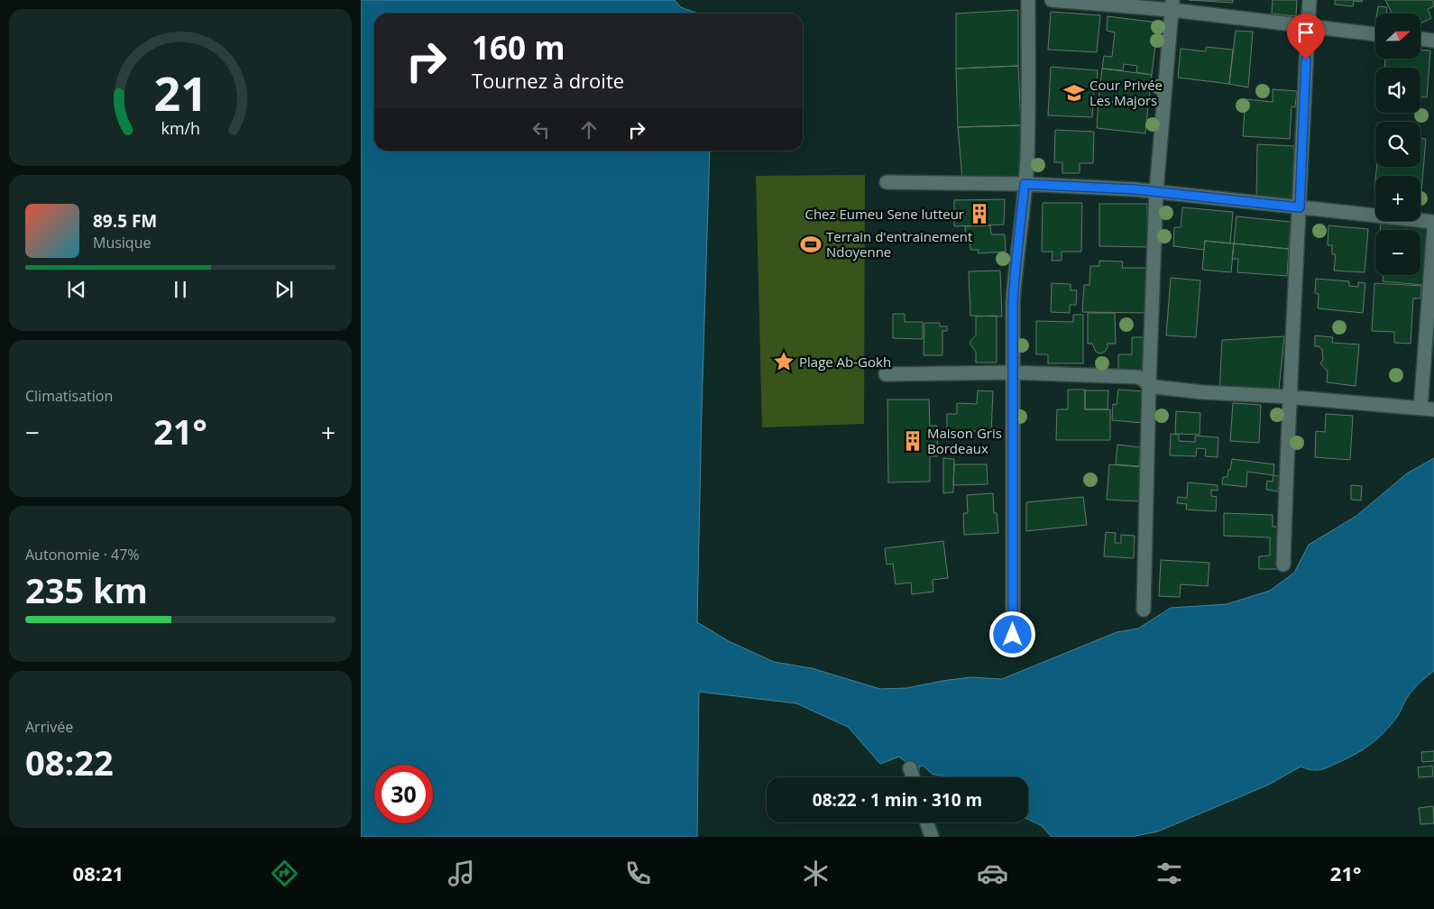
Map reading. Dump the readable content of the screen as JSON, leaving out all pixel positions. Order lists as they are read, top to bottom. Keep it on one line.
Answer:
{"places":{"school or university":["Cour Privée Les Majors"],"building":["Chez Eumeu Sene lutteur","Maison Gris Bordeaux"],"sports":["Terrain d'entrainement Ndoyenne"],"place":["Plage Ab-Gokh"]},"north":"right","page":{"map_buttons":["+","−"],"turn":["160 m","Tournez à droite"],"song":["89.5 FM","Musique"],"tile":["Climatisation",["Autonomie · 47%","235 km"],["Arrivée","08:22"]],"heat":["−","21°","+"],"limit":"30","trip":"08:22 · 1 min · 310 m","tabs":["08:21","21°"],"gauge":["21","km/h"]}}
